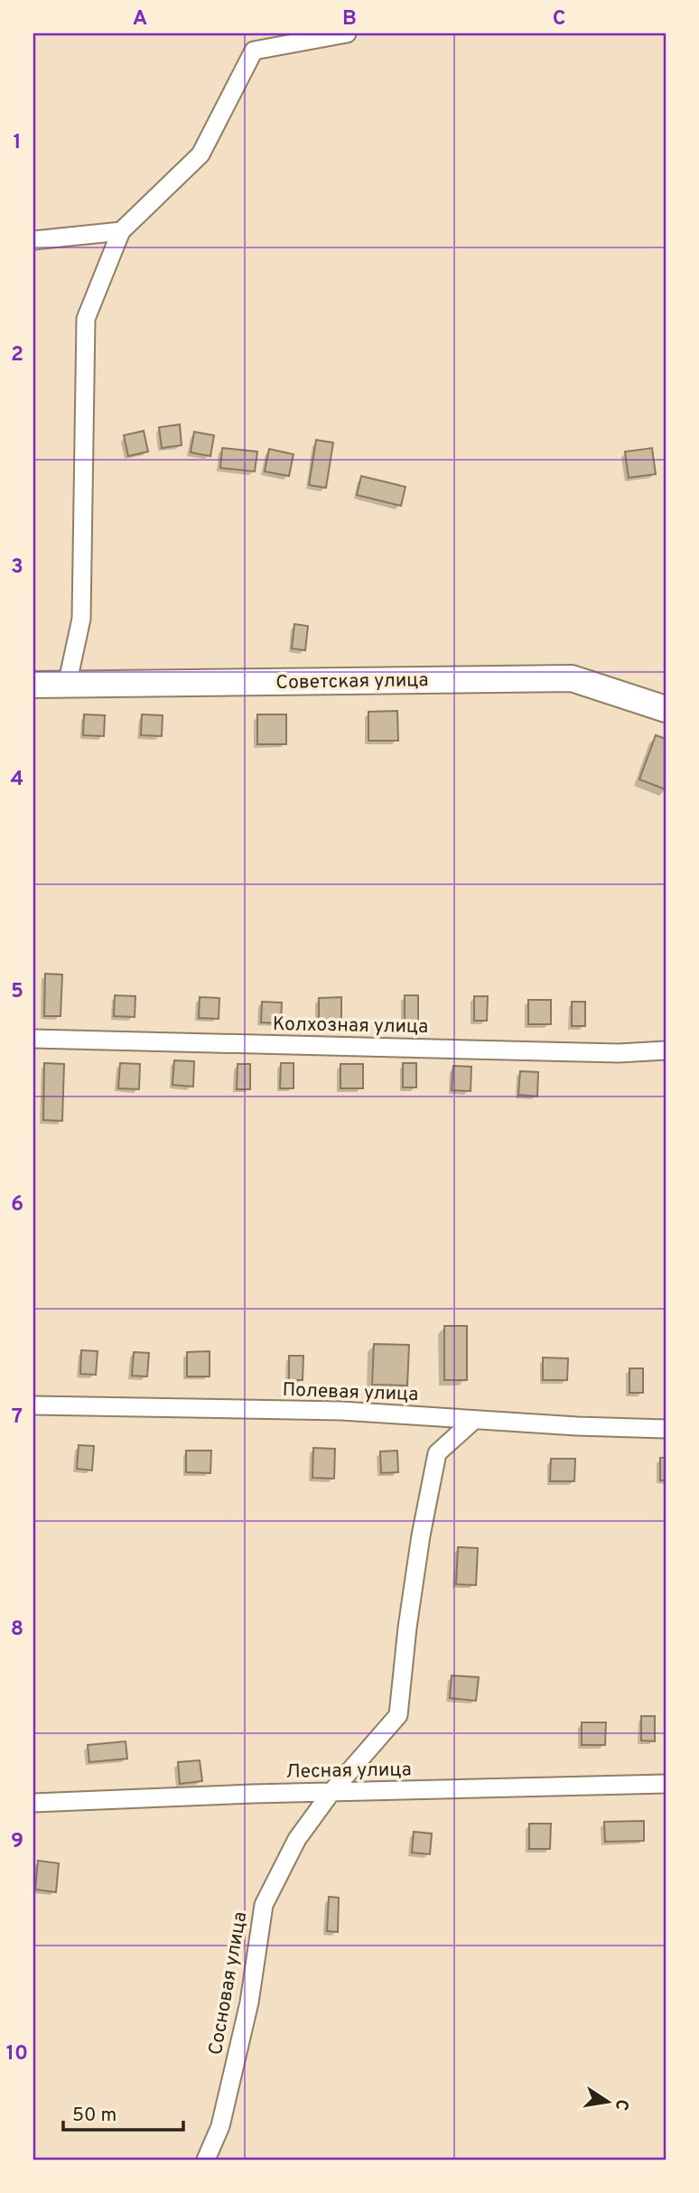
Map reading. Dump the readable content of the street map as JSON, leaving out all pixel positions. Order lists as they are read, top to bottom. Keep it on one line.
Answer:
{"streets":{"street":["Советская улица","Колхозная улица","Полевая улица","Лесная улица","Сосновая улица"]},"crossings":[["Полевая улица","Сосновая улица"],["Лесная улица","Сосновая улица"]],"scale_bar":"50 m","north":"right","grid":{"columns":["A","B","C"],"rows":["1","2","3","4","5","6","7","8","9","10"]}}
